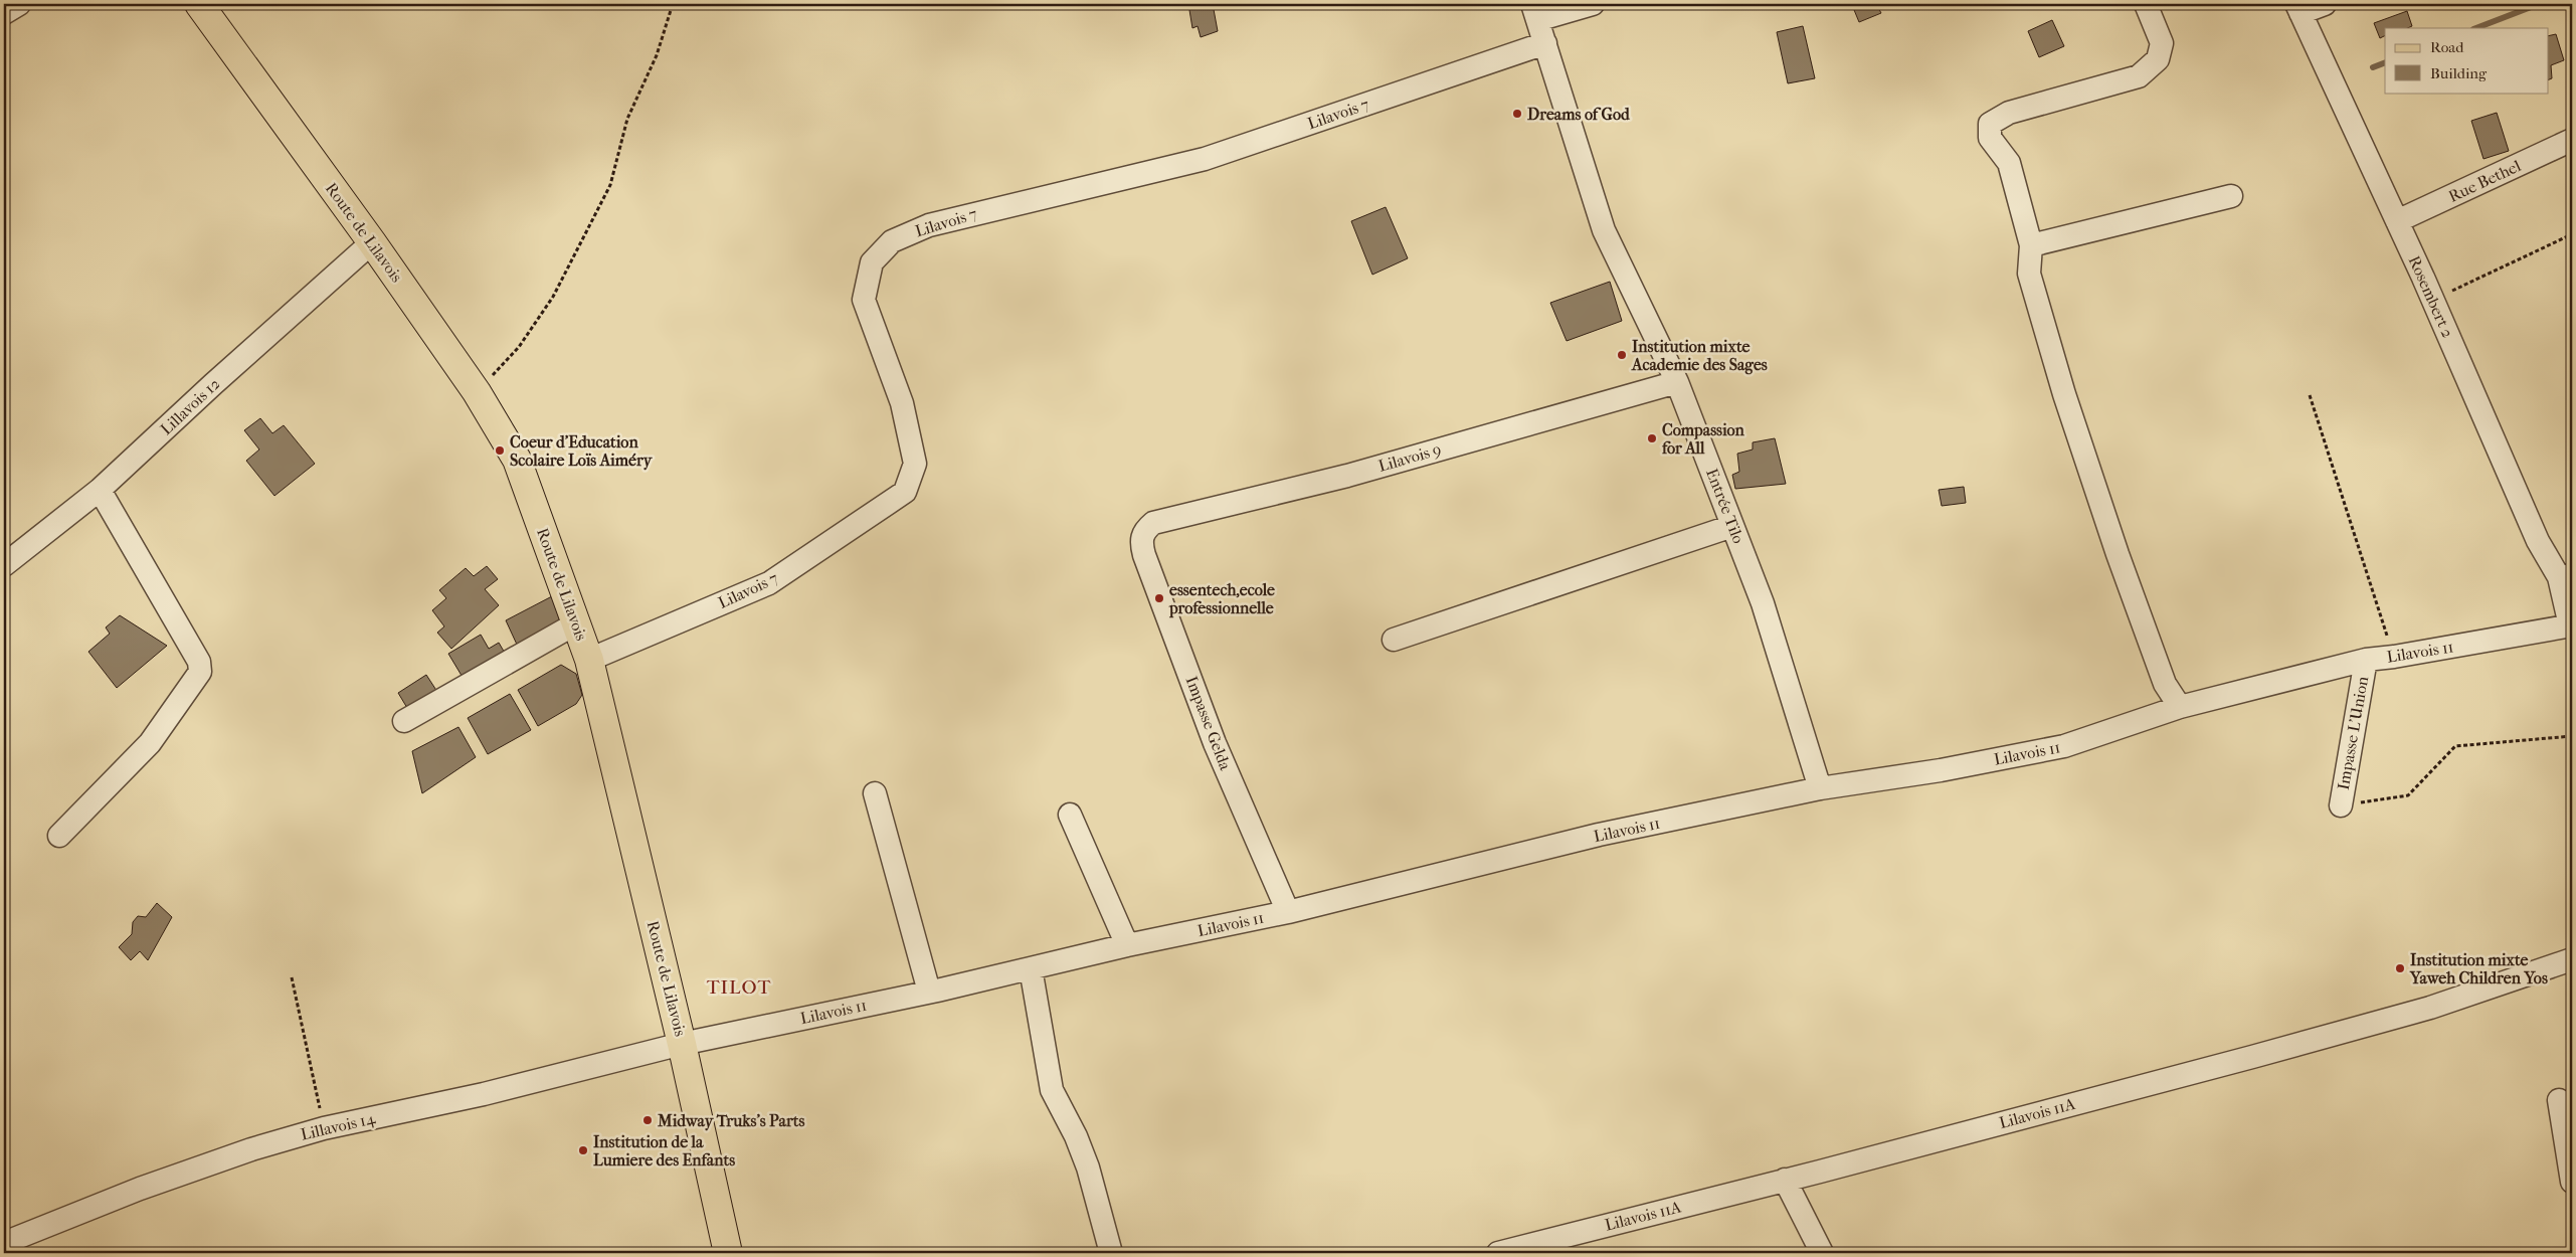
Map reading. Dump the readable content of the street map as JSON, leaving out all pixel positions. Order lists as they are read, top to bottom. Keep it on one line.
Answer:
{"streets":{"main road":["Route de Lilavois"],"street":["Lilavois 7","Rue Bethel","Rosembert 2","Lillavois 12","Lilavois 9","Entrée Tilo","Lilavois 11","Impasse Gelda","Impasse L'Union","Lilavois 11A","Lillavois 14"]},"crossings":[["Lilavois 7","Route de Lilavois"],["Lilavois 7","Entrée Tilo"],["Rue Bethel","Rosembert 2"],["Route de Lilavois","Lillavois 12"],["Route de Lilavois","Lilavois 11"],["Route de Lilavois","Lillavois 14"],["Rosembert 2","Lilavois 11"],["Lilavois 9","Entrée Tilo"],["Lilavois 9","Impasse Gelda"],["Entrée Tilo","Lilavois 11"],["Lilavois 11","Impasse Gelda"],["Lilavois 11","Impasse L'Union"],["Lilavois 11","Lillavois 14"]],"districts":["TILOT"],"places":["Dreams of God","Institution mixte Academie des Sages","Compassion for All","Coeur d'Education Scolaire Loïs Aiméry","essentech,ecole professionnelle","Institution mixte Yaweh Children Yos","Midway Truks's Parts","Institution de la Lumiere des Enfants"],"legend":["Road","Building"]}
